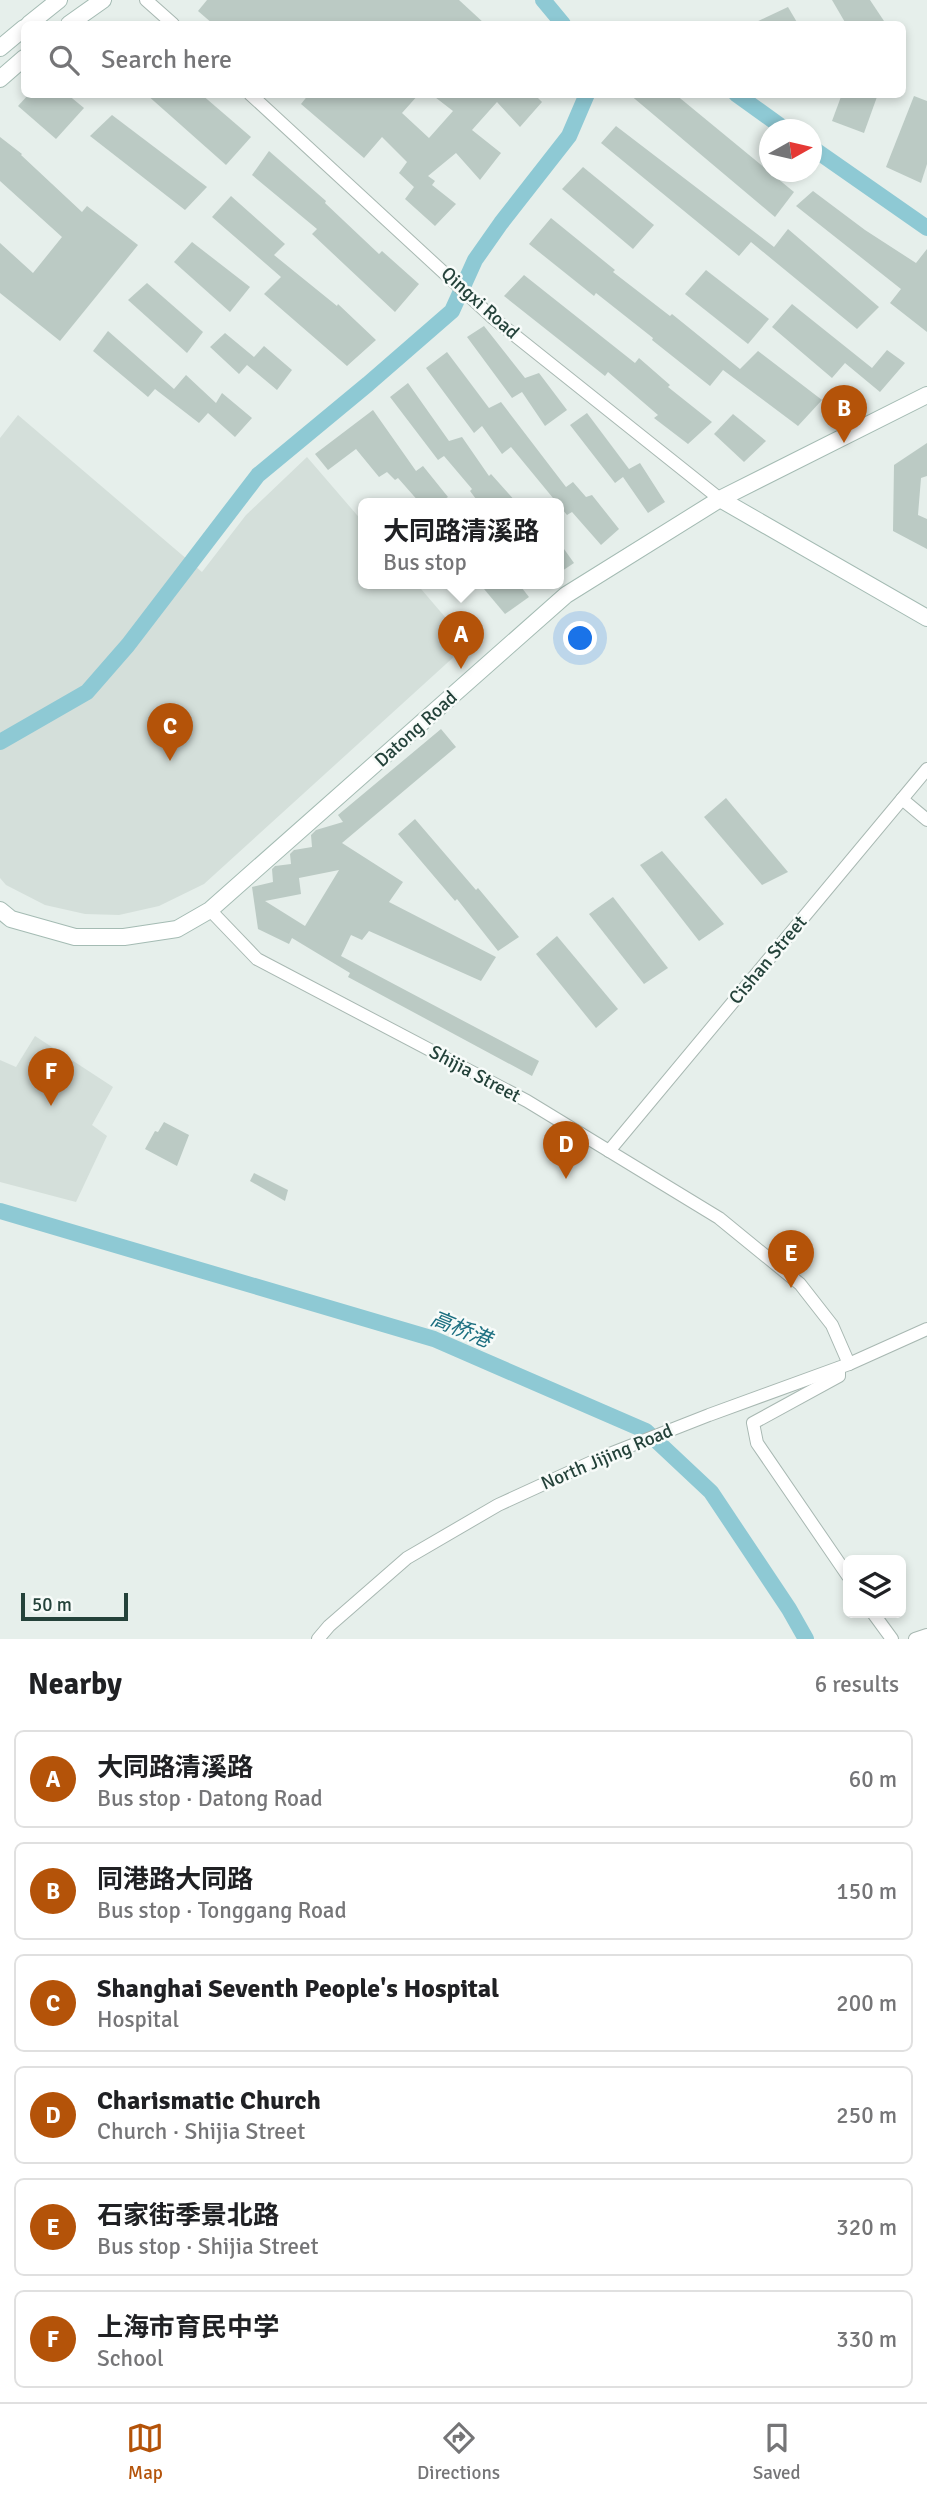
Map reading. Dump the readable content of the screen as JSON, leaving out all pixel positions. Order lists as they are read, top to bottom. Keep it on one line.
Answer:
{"streets":{"street":["Qingxi Road","Datong Road","Cishan Street","Shijia Street","North Jijing Road"]},"crossings":[["Qingxi Road","Datong Road"],["Datong Road","Shijia Street"],["Cishan Street","Shijia Street"],["Shijia Street","North Jijing Road"]],"water":["高桥港"],"scale_bar":"50 m","north":"right","page":{"search":"Search here","pins":["B","A","C","F","D","E"],"popup":["大同路清溪路","Bus stop"],"scale":"50 m","heading":["Nearby","6 results"],"list":[{"mark":"A","name":"大同路清溪路","note":"Bus stop · Datong Road","value":"60 m"},{"mark":"B","name":"同港路大同路","note":"Bus stop · Tonggang Road","value":"150 m"},{"mark":"C","name":"Shanghai Seventh People's Hospital","note":"Hospital","value":"200 m"},{"mark":"D","name":"Charismatic Church","note":"Church · Shijia Street","value":"250 m"},{"mark":"E","name":"石家街季景北路","note":"Bus stop · Shijia Street","value":"320 m"},{"mark":"F","name":"上海市育民中学","note":"School","value":"330 m"}],"nav":["Map","Directions","Saved"]}}
